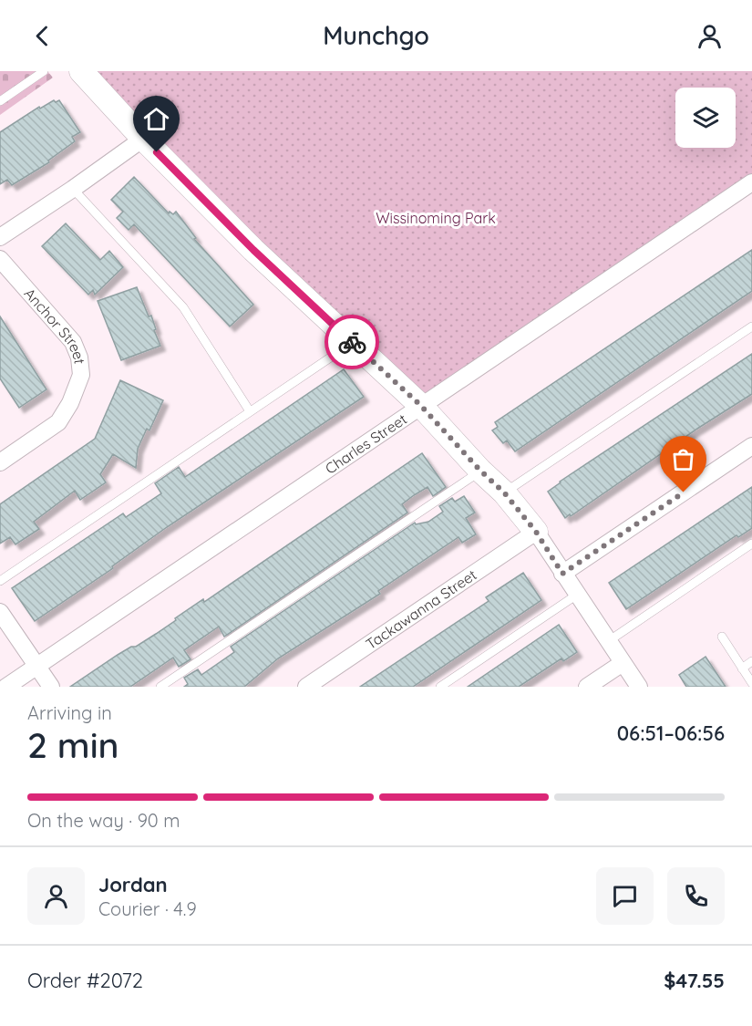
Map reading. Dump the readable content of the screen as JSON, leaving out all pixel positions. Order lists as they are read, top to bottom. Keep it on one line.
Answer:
{"streets":{"street":["Anchor Street","Charles Street","Tackawanna Street"]},"parks":["Wissinoming Park"],"page":{"header":"Munchgo","heading":["2 min","Arriving in","06:51–06:56"],"panel":["Jordan","Courier · 4.9","Order #2072","$47.55"],"bar":"On the way · 90 m"}}
